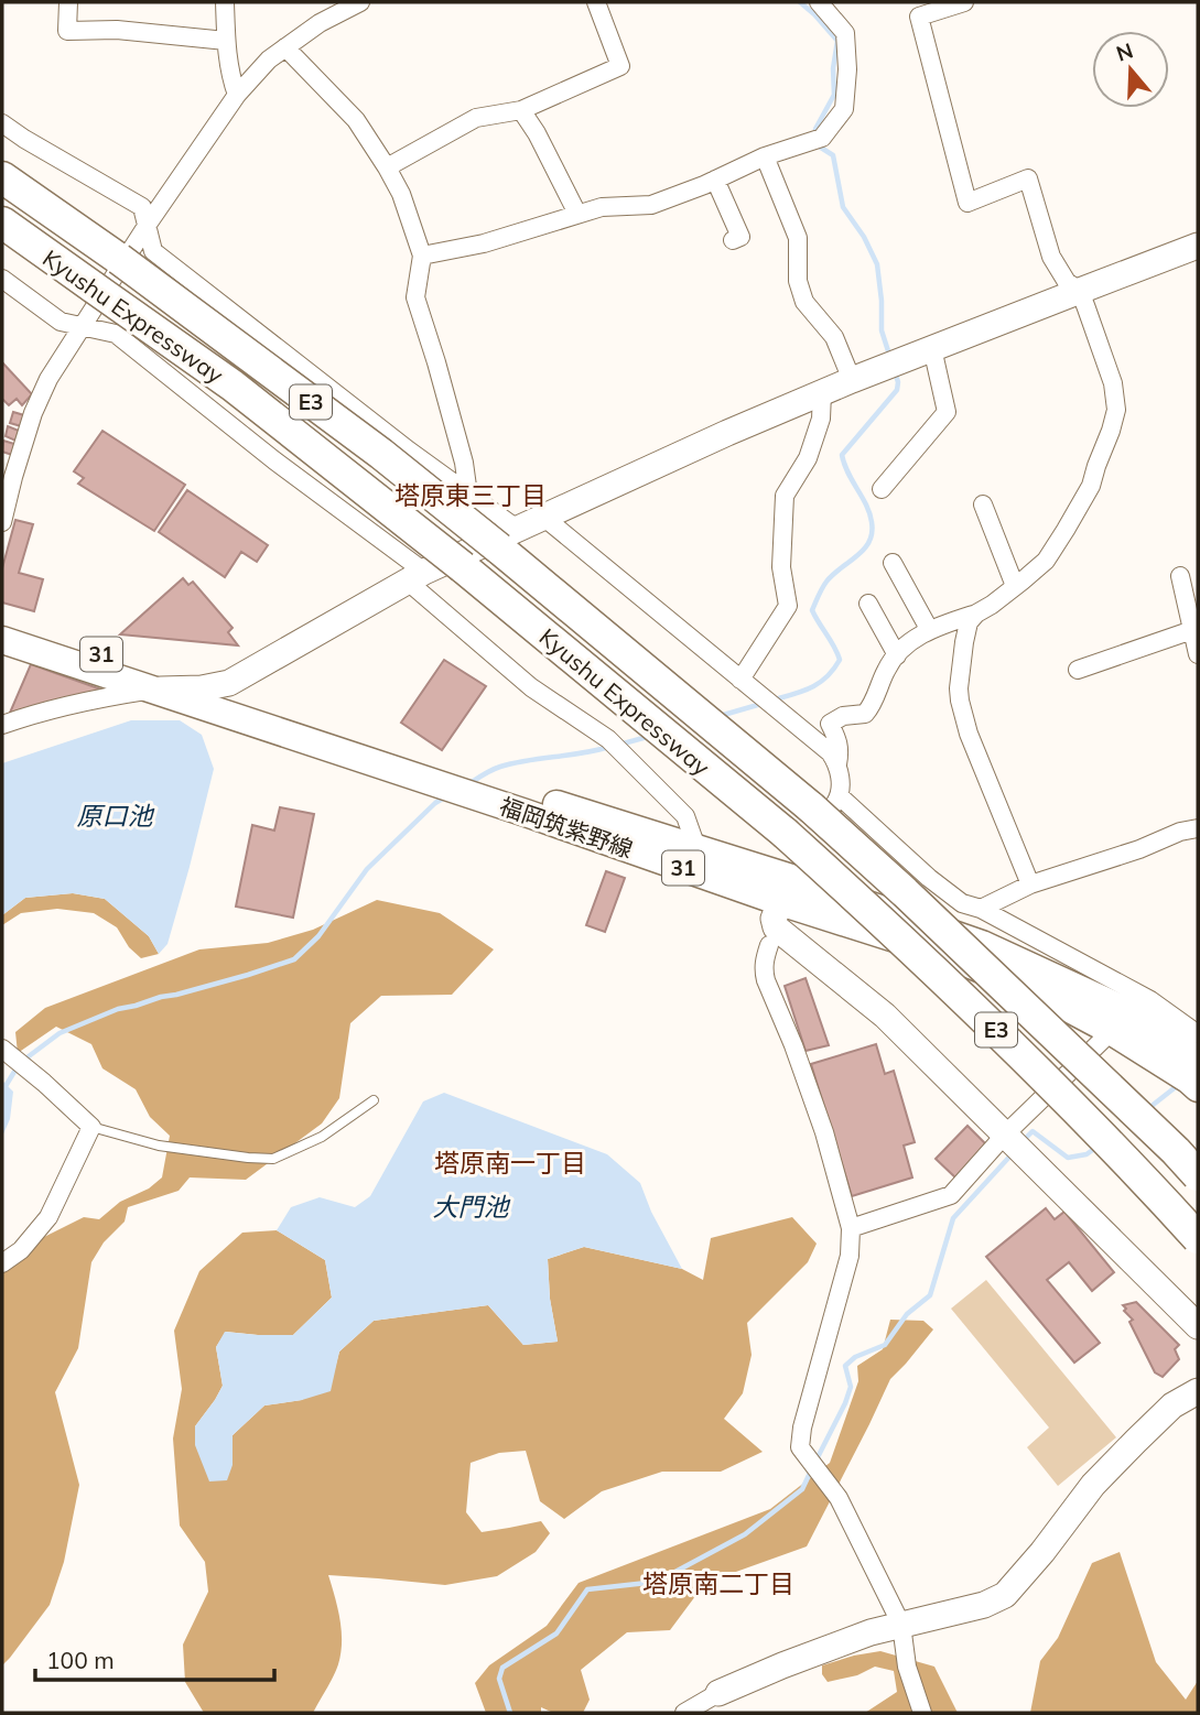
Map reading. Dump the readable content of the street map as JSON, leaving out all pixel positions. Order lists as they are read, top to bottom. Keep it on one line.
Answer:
{"streets":{"highway":["Kyushu Expressway","E3"],"main road":["31","福岡筑紫野線"]},"districts":["塔原東三丁目","塔原南一丁目","塔原南二丁目"],"water":["原口池","大門池"],"scale_bar":"100 m","north":"top"}
